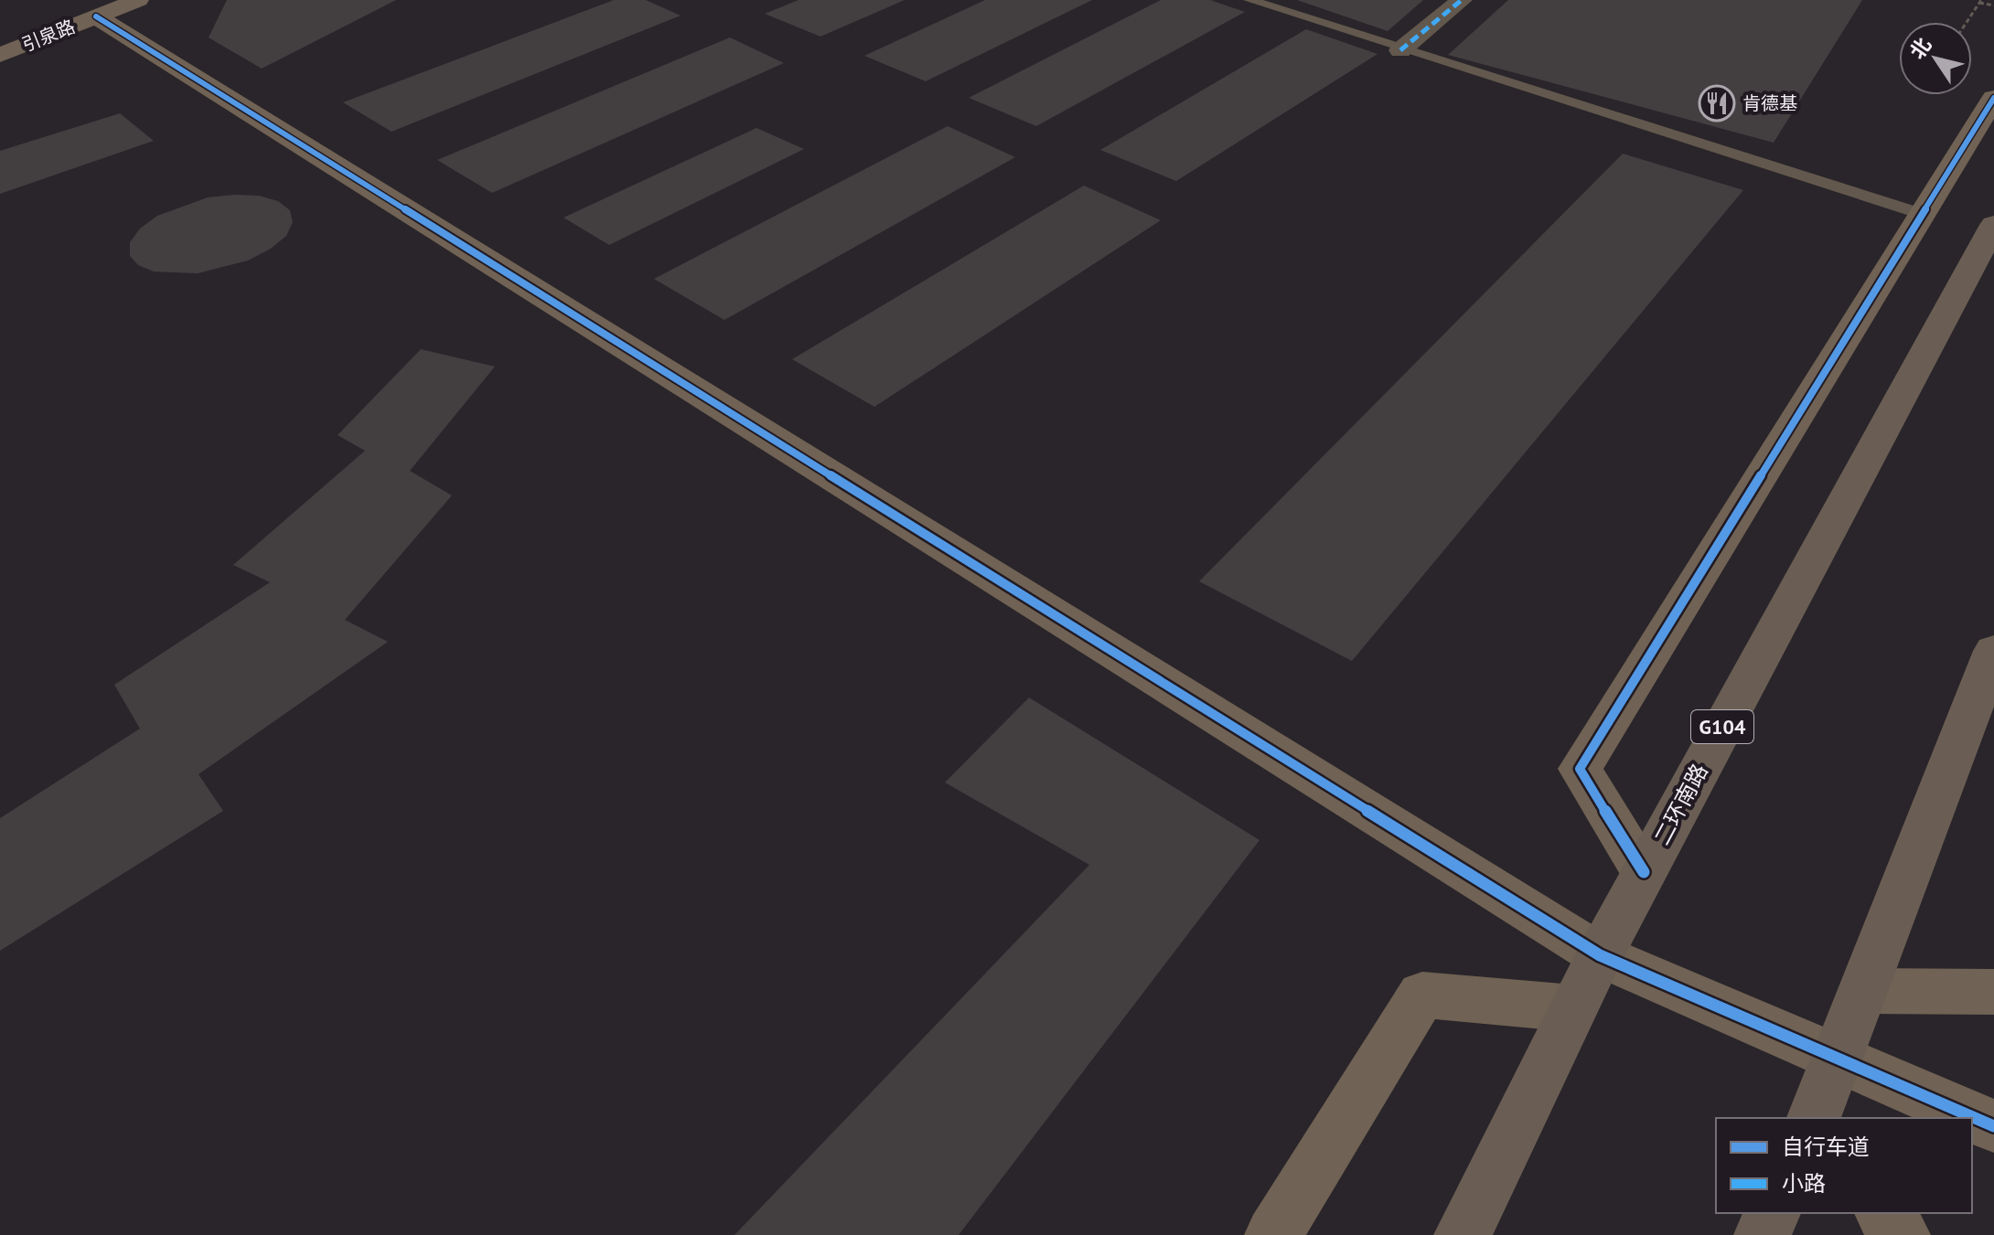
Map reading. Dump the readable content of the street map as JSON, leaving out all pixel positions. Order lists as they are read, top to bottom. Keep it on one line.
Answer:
{"streets":{"highway":["G104","二环南路"],"street":["引泉路"]},"places":{"restaurant":["肯德基"]},"legend":["自行车道","小路"],"north":"top left"}
